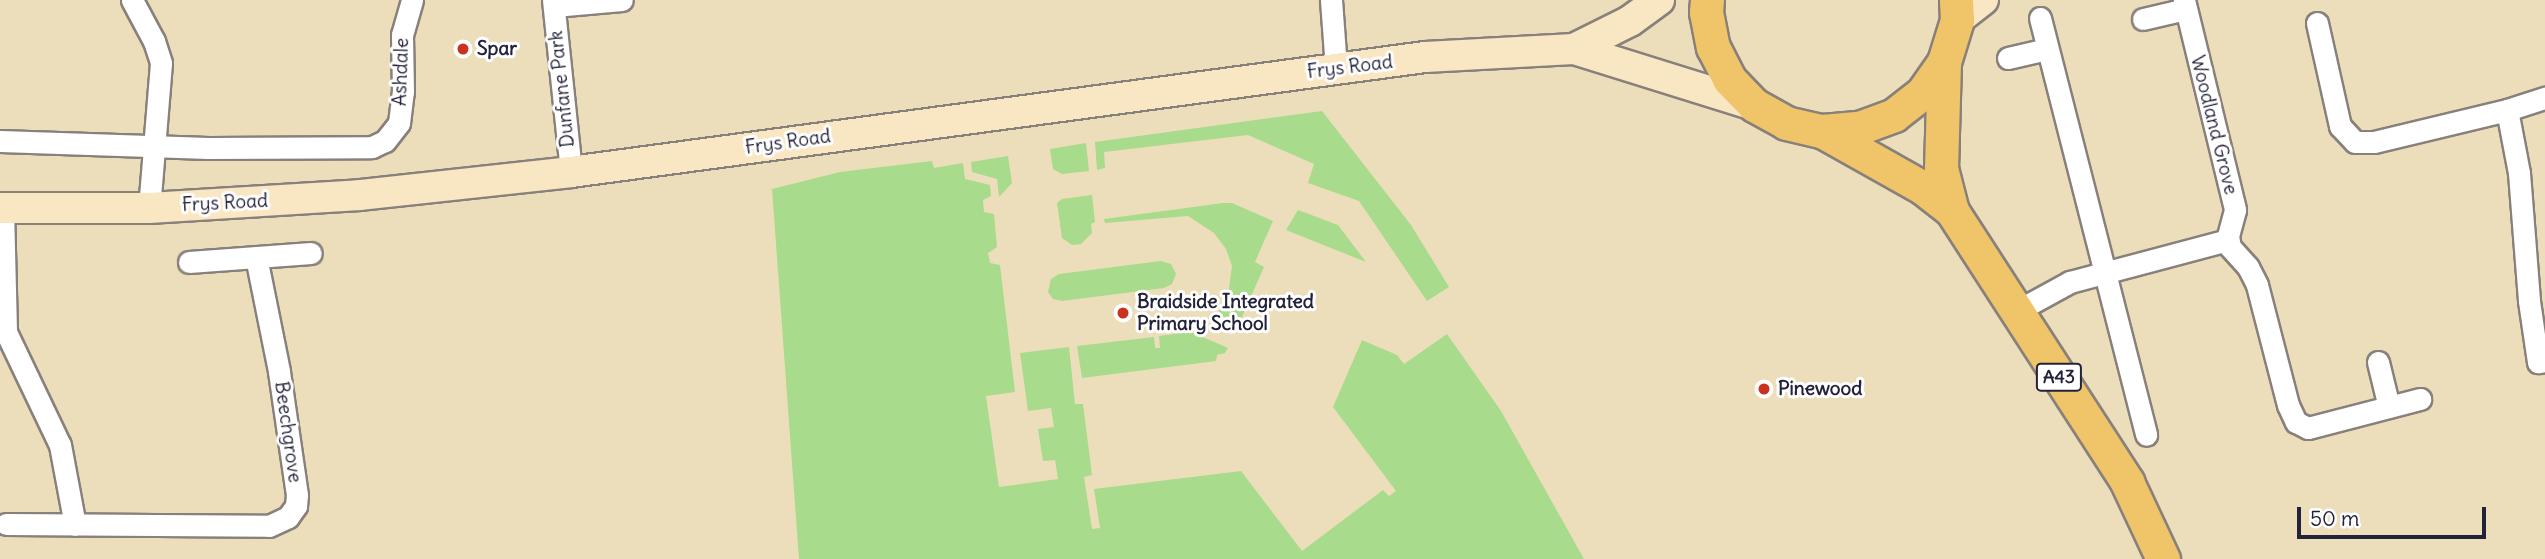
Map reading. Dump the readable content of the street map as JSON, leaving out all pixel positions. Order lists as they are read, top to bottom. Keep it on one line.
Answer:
{"streets":{"main road":["A43"],"street":["Frys Road","Ashdale","Dunfane Park","Woodland Grove","Beechgrove"]},"crossings":[["Frys Road","Dunfane Park"],["Frys Road","A43"]],"places":["Spar","Braidside Integrated Primary School","Pinewood"],"scale_bar":"50 m"}
